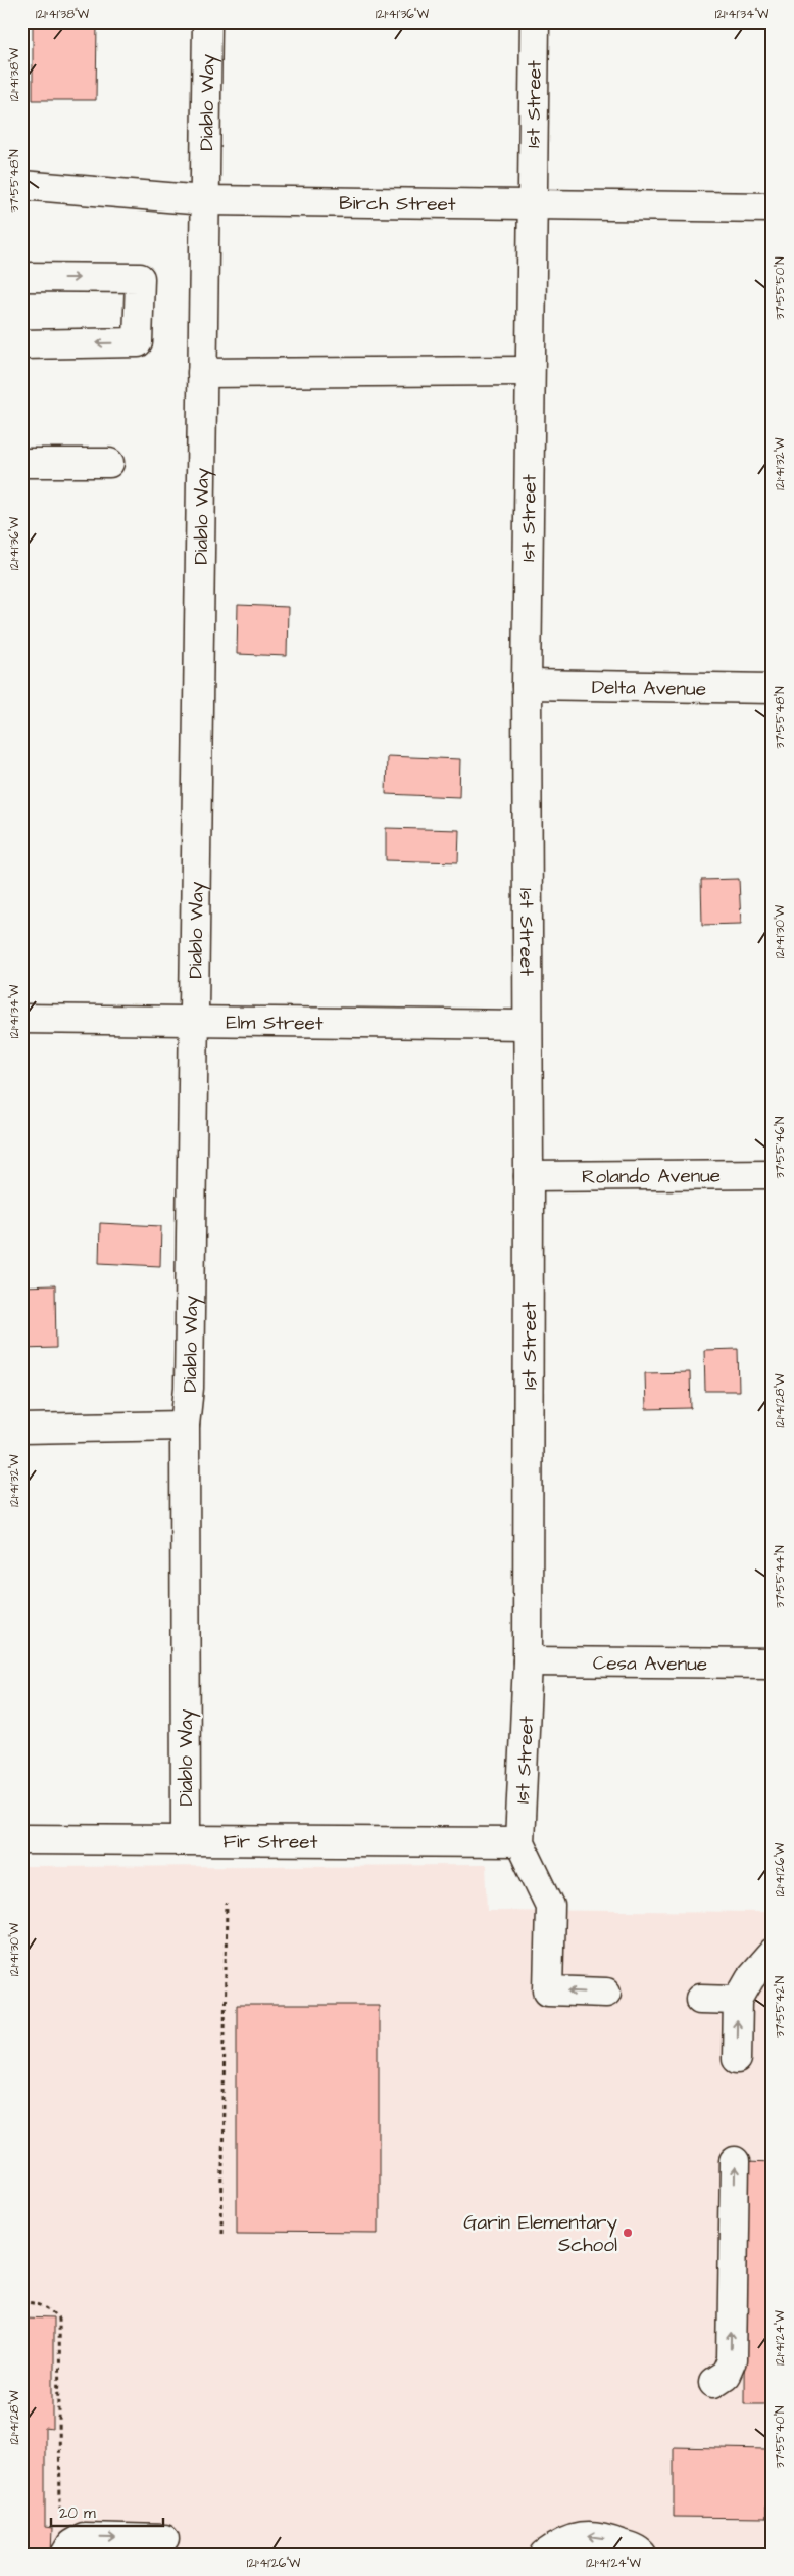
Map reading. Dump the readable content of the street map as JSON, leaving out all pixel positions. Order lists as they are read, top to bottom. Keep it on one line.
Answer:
{"streets":{"street":["Diablo Way","1st Street","Birch Street","Delta Avenue","Elm Street","Rolando Avenue","Cesa Avenue","Fir Street"]},"crossings":[["Diablo Way","Birch Street"],["Diablo Way","Elm Street"],["Diablo Way","Fir Street"],["1st Street","Birch Street"],["1st Street","Delta Avenue"],["1st Street","Elm Street"],["1st Street","Rolando Avenue"],["1st Street","Cesa Avenue"],["1st Street","Fir Street"]],"places":["Garin Elementary School"],"scale_bar":"20 m","coordinates":["121°41'38\"W","121°41'36\"W","121°41'34\"W","37°55'48\"N","37°55'50\"N","121°41'32\"W","121°41'30\"W","37°55'46\"N","121°41'28\"W","37°55'44\"N","121°41'26\"W","37°55'42\"N","121°41'24\"W","37°55'40\"N"]}
